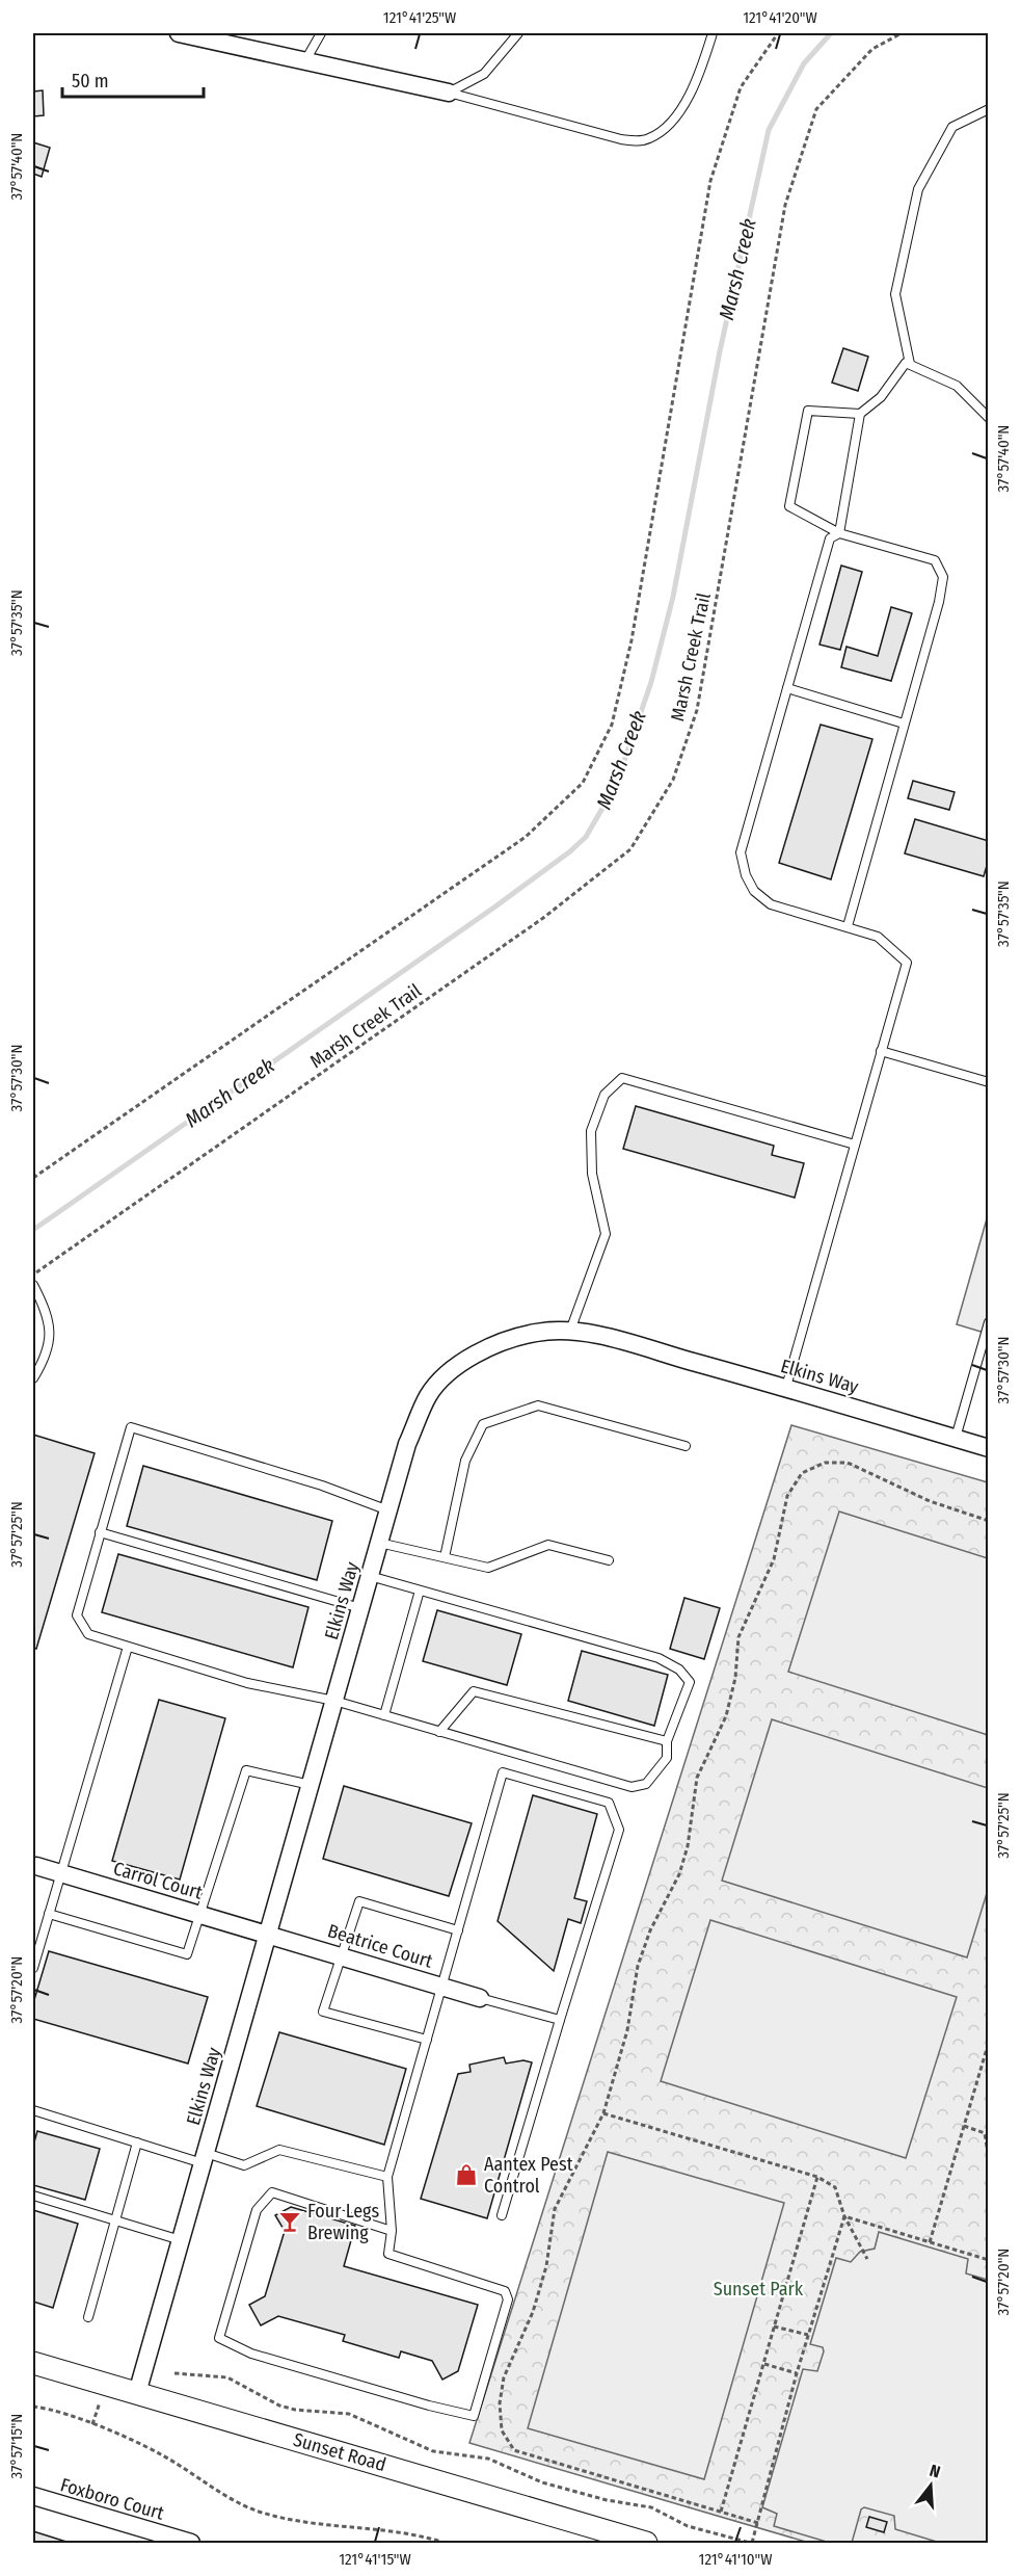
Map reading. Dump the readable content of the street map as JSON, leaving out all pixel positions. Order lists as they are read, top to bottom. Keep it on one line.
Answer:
{"streets":{"street":["Elkins Way","Carrol Court","Beatrice Court","Sunset Road","Foxboro Court"],"path":["Marsh Creek Trail"]},"crossings":[["Elkins Way","Carrol Court"],["Elkins Way","Beatrice Court"],["Elkins Way","Sunset Road"],["Carrol Court","Beatrice Court"]],"water":["Marsh Creek"],"parks":["Sunset Park"],"places":{"shop":["Aantex Pest Control"],"bar":["Four Legs Brewing"]},"scale_bar":"50 m","north":"top","coordinates":["121°41'25\"W","121°41'20\"W","37°57'40\"N","37°57'35\"N","37°57'30\"N","37°57'25\"N","37°57'20\"N","37°57'15\"N","121°41'15\"W","121°41'10\"W"]}
